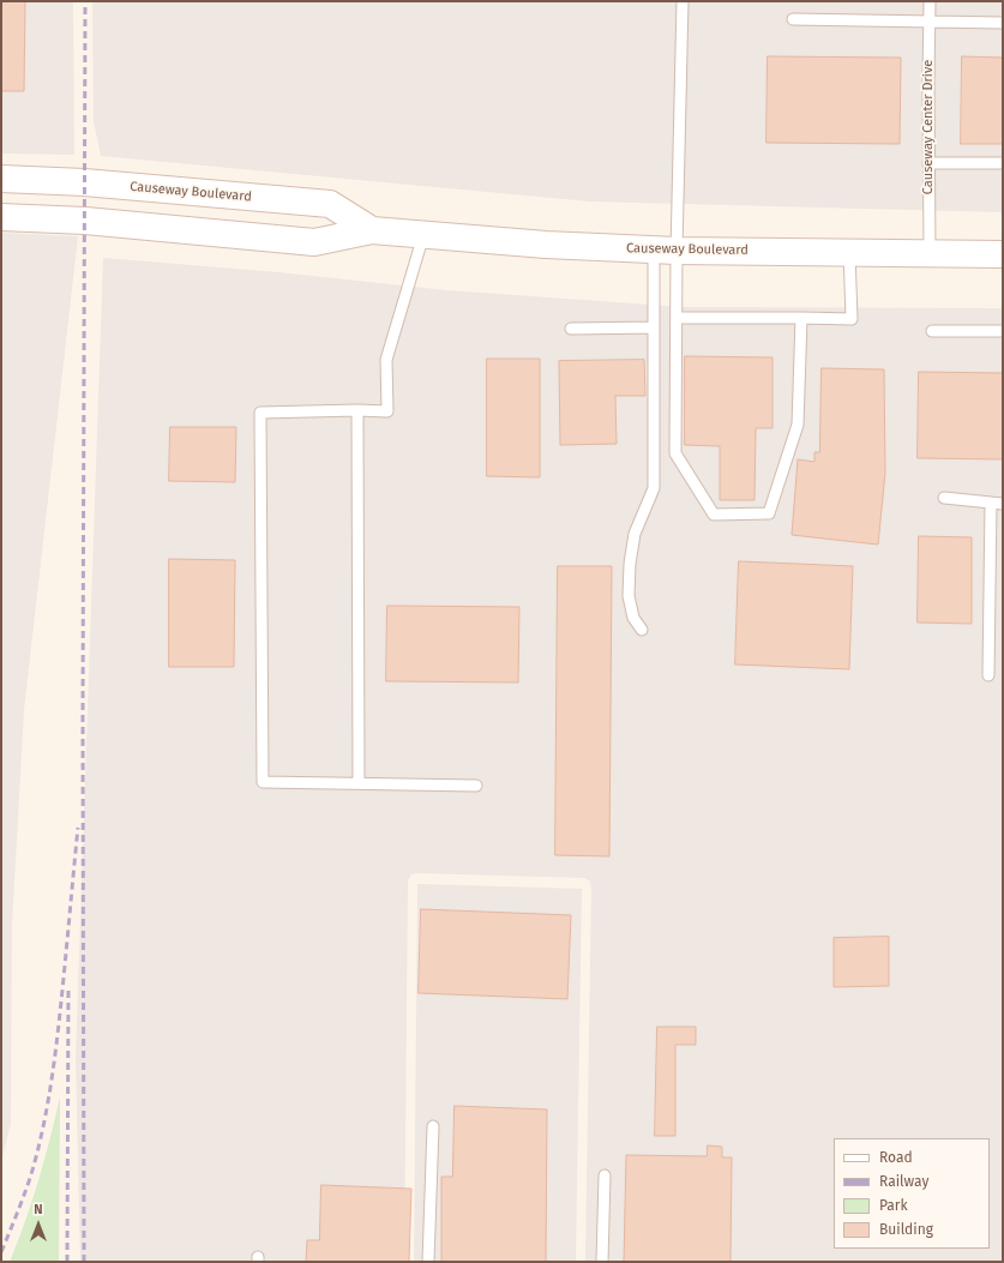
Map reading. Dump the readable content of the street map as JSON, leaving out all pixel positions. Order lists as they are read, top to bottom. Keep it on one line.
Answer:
{"streets":{"main road":["Causeway Boulevard"],"lane":["Causeway Center Drive"]},"crossings":[["Causeway Center Drive","Causeway Boulevard"]],"legend":["Road","Railway","Park","Building"],"north":"top"}
